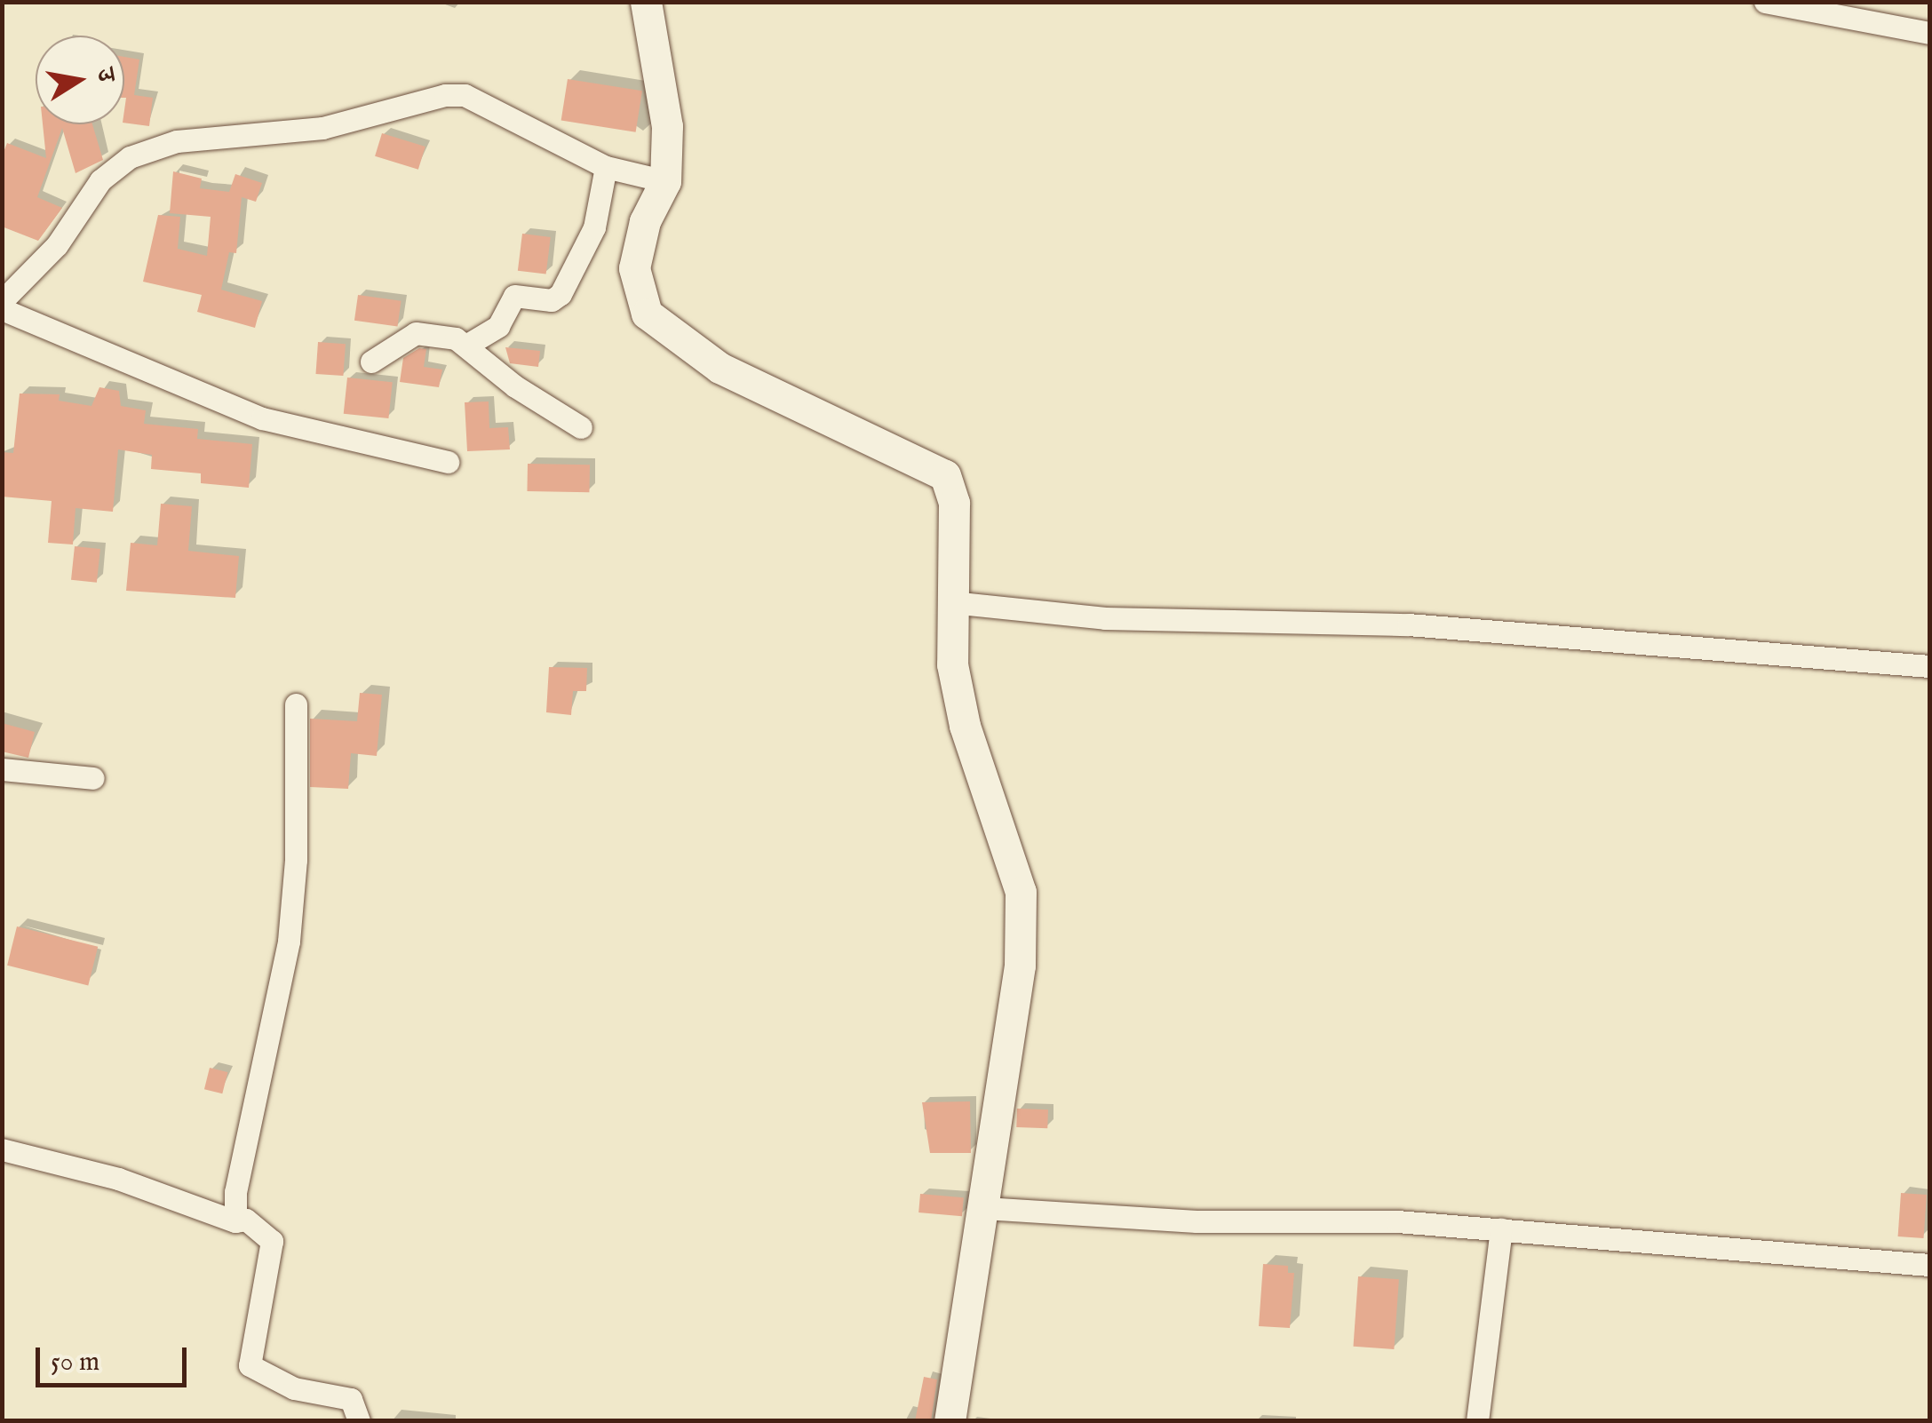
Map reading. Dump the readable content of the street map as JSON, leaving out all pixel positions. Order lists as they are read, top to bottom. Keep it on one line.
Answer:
{"scale_bar":"50 m","north":"right"}
